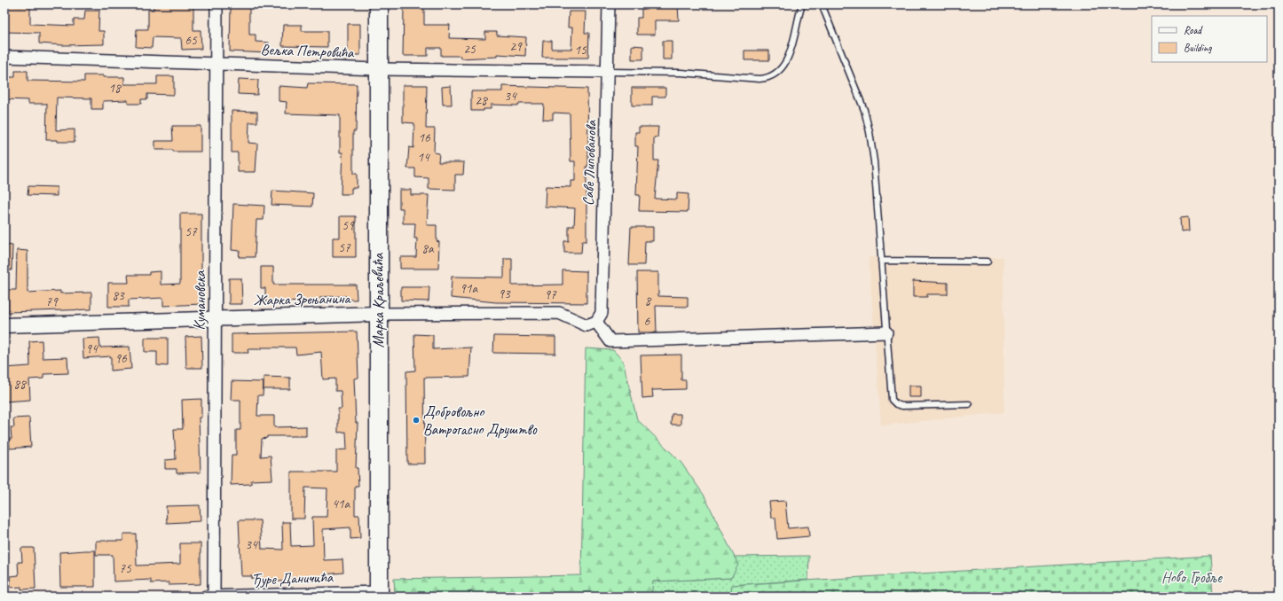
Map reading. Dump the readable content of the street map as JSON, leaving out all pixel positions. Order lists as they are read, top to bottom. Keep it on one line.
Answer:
{"streets":{"main road":["Марка Краљевића"],"street":["Вељка Петровића","Саве Липованова","Жарка Зрењанина","Кумановска","Ђуре Даничића"]},"crossings":[["Вељка Петровића","Саве Липованова"],["Вељка Петровића","Кумановска"],["Вељка Петровића","Марка Краљевића"],["Саве Липованова","Жарка Зрењанина"],["Жарка Зрењанина","Кумановска"],["Жарка Зрењанина","Марка Краљевића"],["Кумановска","Ђуре Даничића"],["Марка Краљевића","Ђуре Даничића"]],"parks":["Ново Гробље"],"places":["Добровољно Ватрогасно Друштво"],"house_numbers":["65","29","25","15","18","34","28","16","14","59","57","57","8a","91a","93","97","83","8","79","6","94","96","88","41a","34","75"],"legend":["Road","Building"]}
